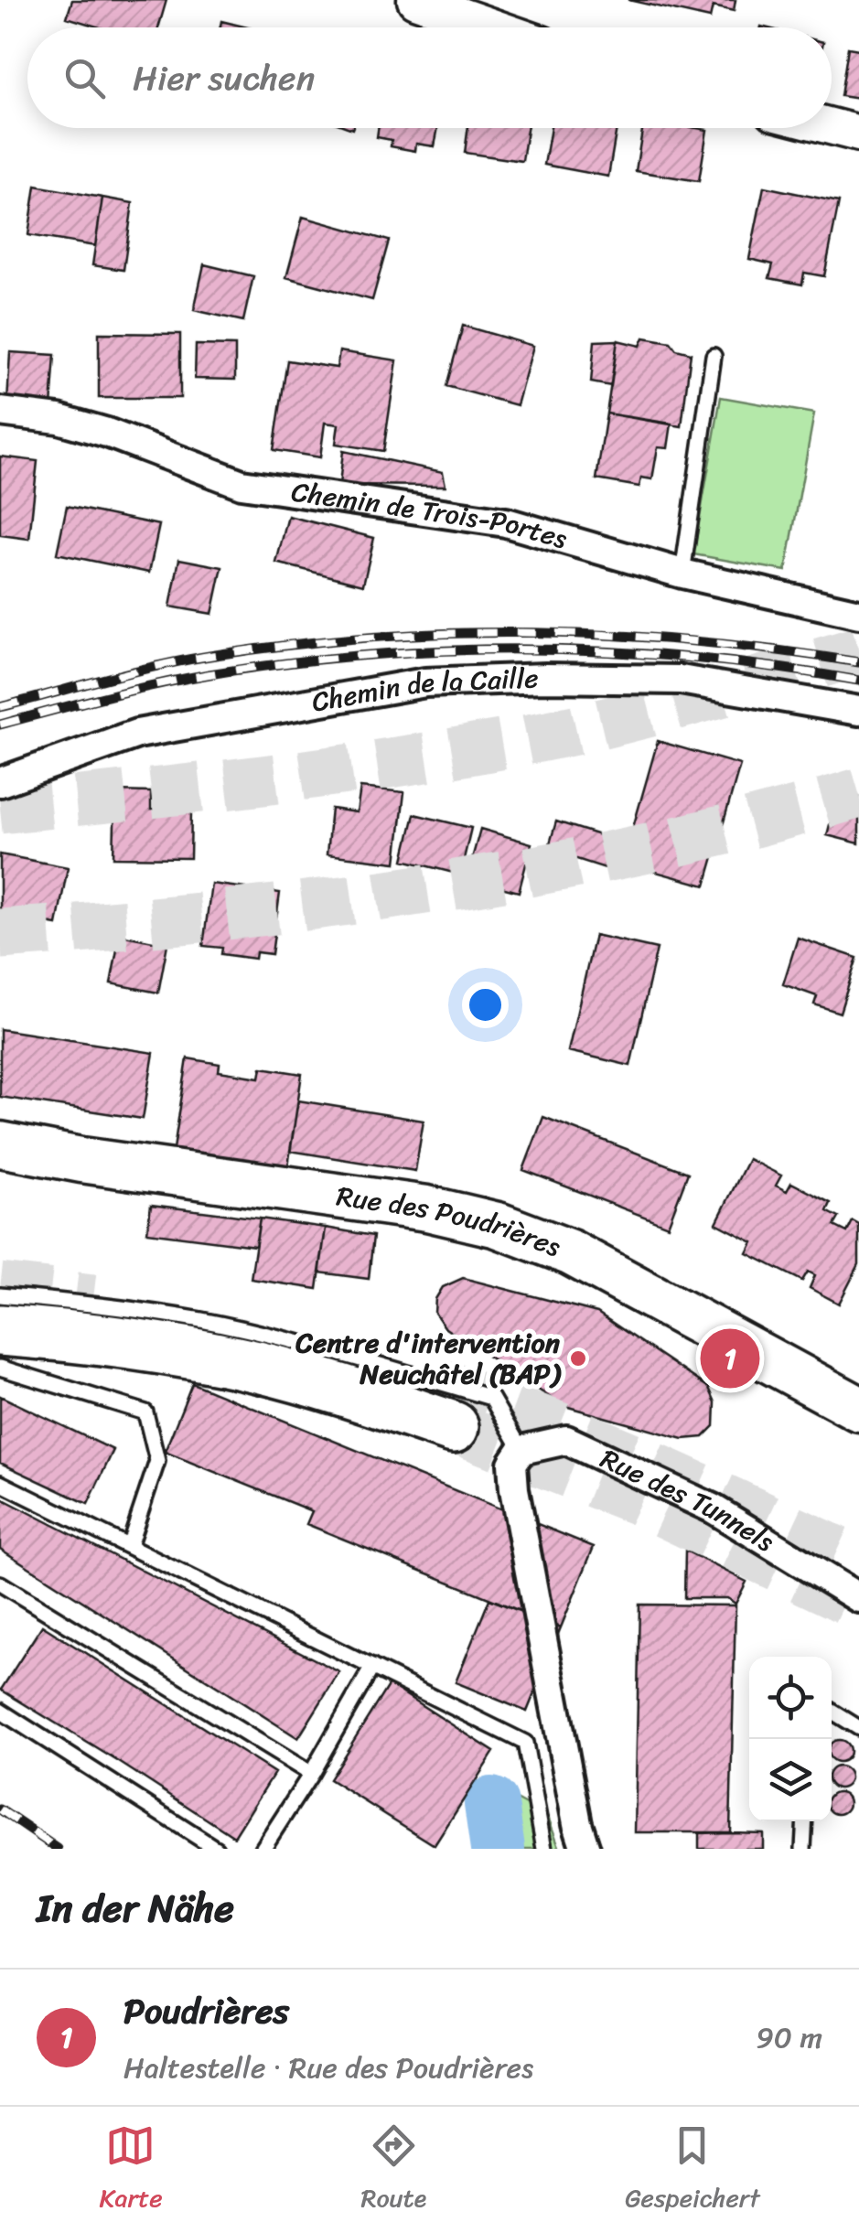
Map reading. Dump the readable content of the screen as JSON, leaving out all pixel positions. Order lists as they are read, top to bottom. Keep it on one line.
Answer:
{"streets":{"main road":["Rue des Poudrières"],"street":["Chemin de Trois-Portes","Chemin de la Caille","Rue des Tunnels"]},"places":["Centre d'intervention Neuchâtel (BAP)"],"page":{"search":"Hier suchen","pins":"1","heading":"In der Nähe","list":[{"mark":"1","name":"Poudrières","note":"Haltestelle · Rue des Poudrières","value":"90 m"}],"nav":["Karte","Route","Gespeichert"]}}
